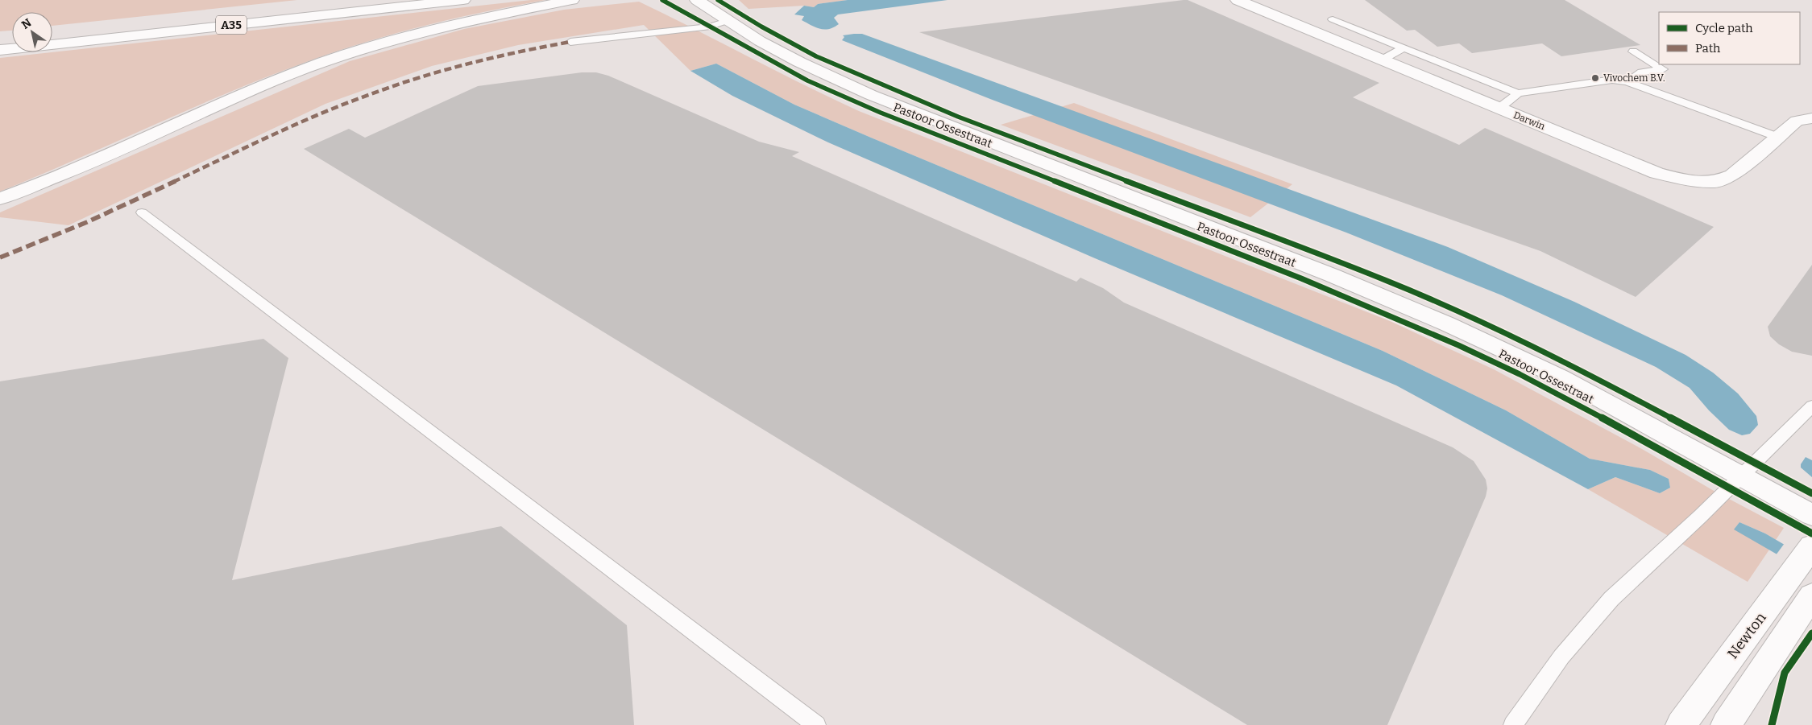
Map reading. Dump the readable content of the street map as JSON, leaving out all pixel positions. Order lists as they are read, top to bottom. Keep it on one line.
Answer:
{"streets":{"main road":["A35","Darwin","Pastoor Ossestraat","Newton"]},"places":["Vivochem B.V."],"legend":["Cycle path","Path"],"north":"top left"}
